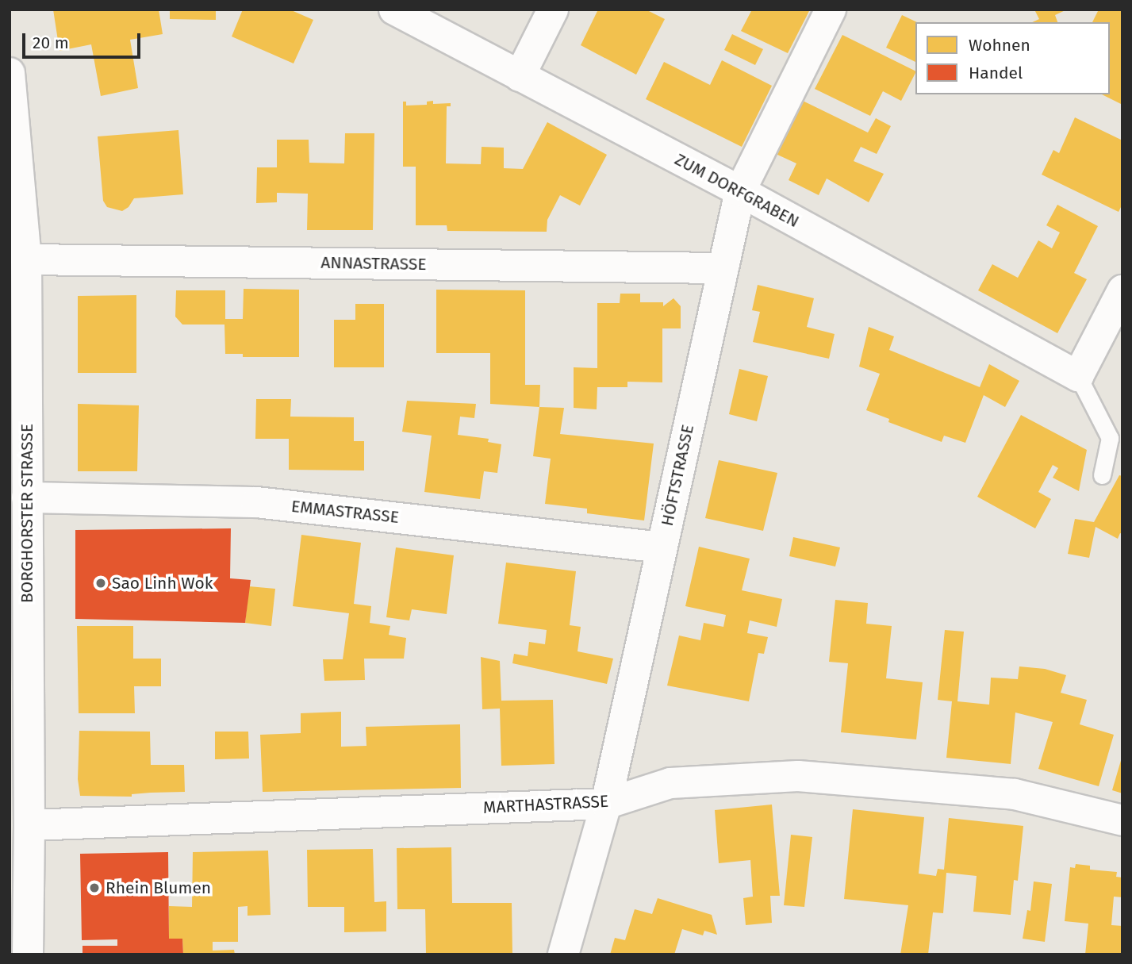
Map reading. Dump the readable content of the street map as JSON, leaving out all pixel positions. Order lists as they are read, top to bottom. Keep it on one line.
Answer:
{"streets":{"street":["ZUM DORFGRABEN","ANNASTRASSE","HÖFTSTRASSE","EMMASTRASSE","BORGHORSTER STRASSE","MARTHASTRASSE"]},"crossings":[["ZUM DORFGRABEN","HÖFTSTRASSE"],["ANNASTRASSE","HÖFTSTRASSE"],["ANNASTRASSE","BORGHORSTER STRASSE"],["HÖFTSTRASSE","EMMASTRASSE"],["HÖFTSTRASSE","MARTHASTRASSE"],["EMMASTRASSE","BORGHORSTER STRASSE"],["BORGHORSTER STRASSE","MARTHASTRASSE"]],"places":["Sao Linh Wok","Rhein Blumen"],"legend":["Wohnen","Handel"],"scale_bar":"20 m"}
